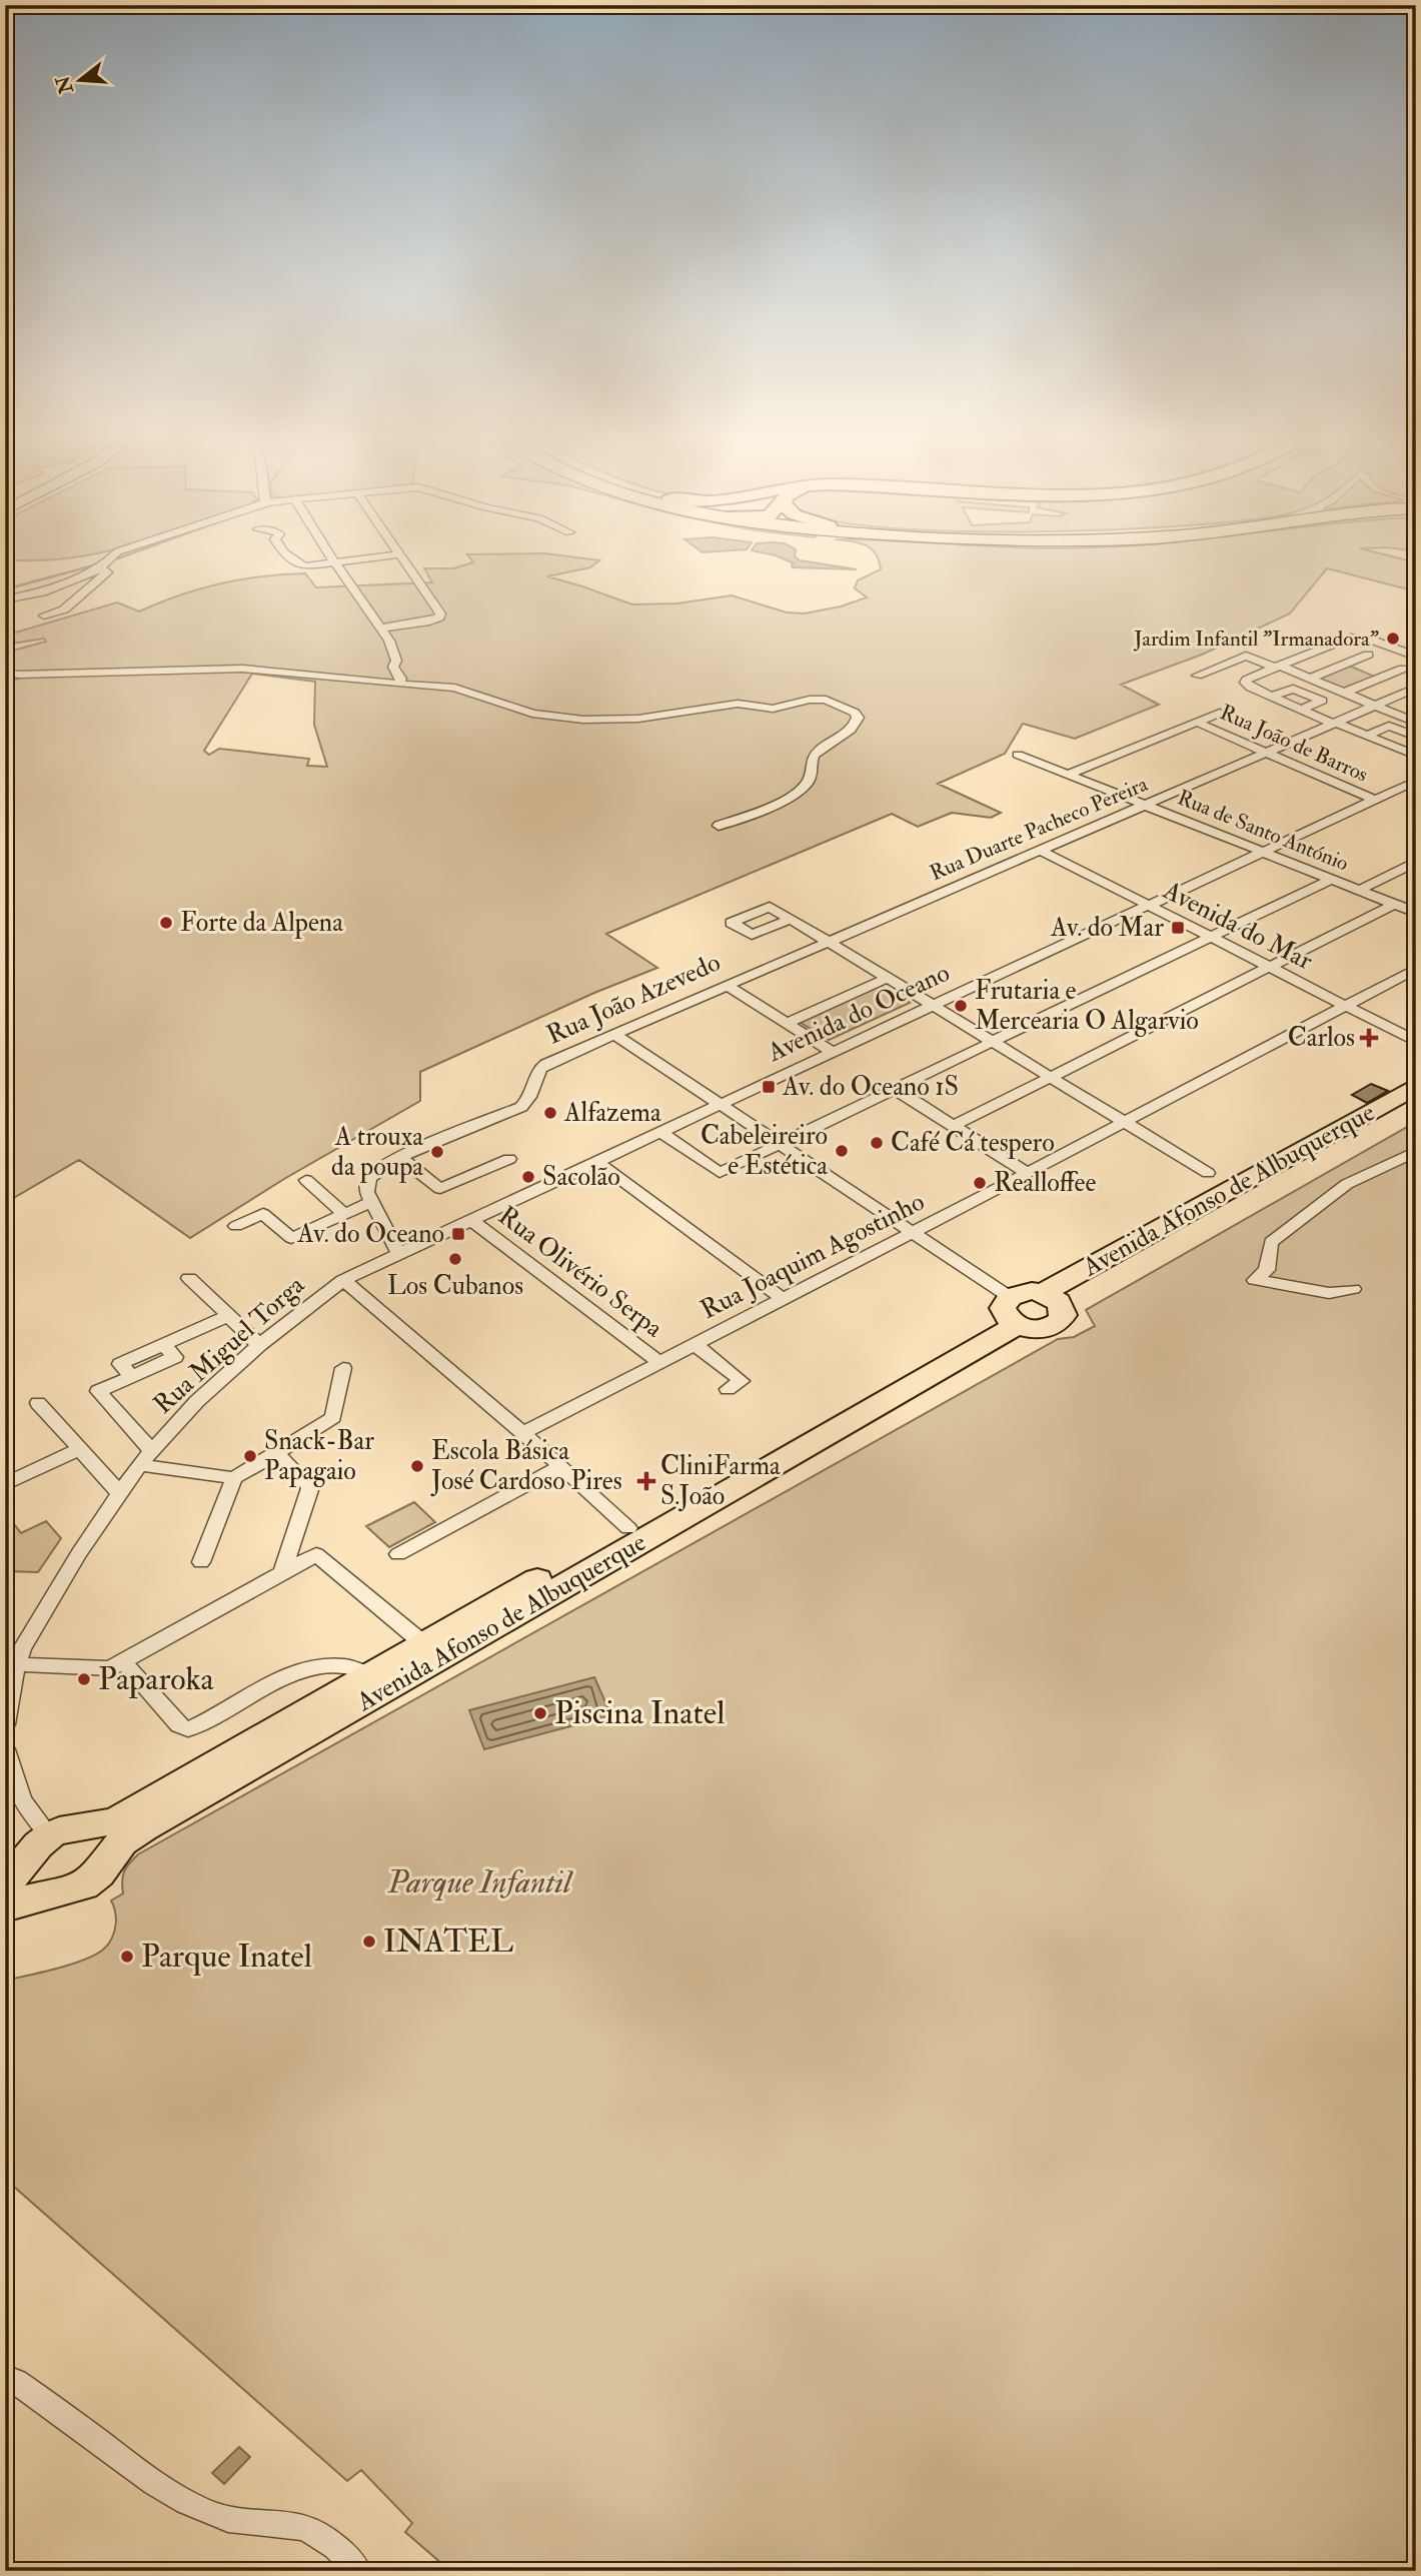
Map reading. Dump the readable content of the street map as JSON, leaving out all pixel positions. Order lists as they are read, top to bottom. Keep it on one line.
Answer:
{"streets":{"main road":["Avenida Afonso de Albuquerque"],"street":["Rua João de Barros","Rua Duarte Pacheco Pereira","Rua de Santo António","Avenida do Mar","Rua João Azevedo","Avenida do Oceano","Rua Joaquim Agostinho","Rua Olivério Serpa","Rua Miguel Torga"]},"crossings":[["Rua João de Barros","Rua Duarte Pacheco Pereira"],["Rua João de Barros","Avenida do Oceano"],["Rua Duarte Pacheco Pereira","Rua de Santo António"],["Rua Duarte Pacheco Pereira","Avenida do Mar"],["Rua Duarte Pacheco Pereira","Rua João Azevedo"],["Rua de Santo António","Avenida do Oceano"],["Avenida do Mar","Avenida do Oceano"],["Avenida do Oceano","Rua Olivério Serpa"],["Avenida do Oceano","Rua Miguel Torga"],["Rua Joaquim Agostinho","Rua Olivério Serpa"]],"parks":["Parque Infantil"],"places":{"other":["Jardim Infantil \"Irmanadora\"","Forte da Alpena","Frutaria e Mercearia O Algarvio","Alfazema","Café Cá tespero","Cabeleireiro e Estética","A trouxa da poupa","Sacolão","Realloffee","Los Cubanos","Snack-Bar Papagaio","Escola Básica José Cardoso Pires","Paparoka","Piscina Inatel","INATEL","Parque Inatel"],"transit":["Av. do Mar","Av. do Oceano 1S","Av. do Oceano"],"health":["Carlos","CliniFarma S.João"]},"north":"left"}
